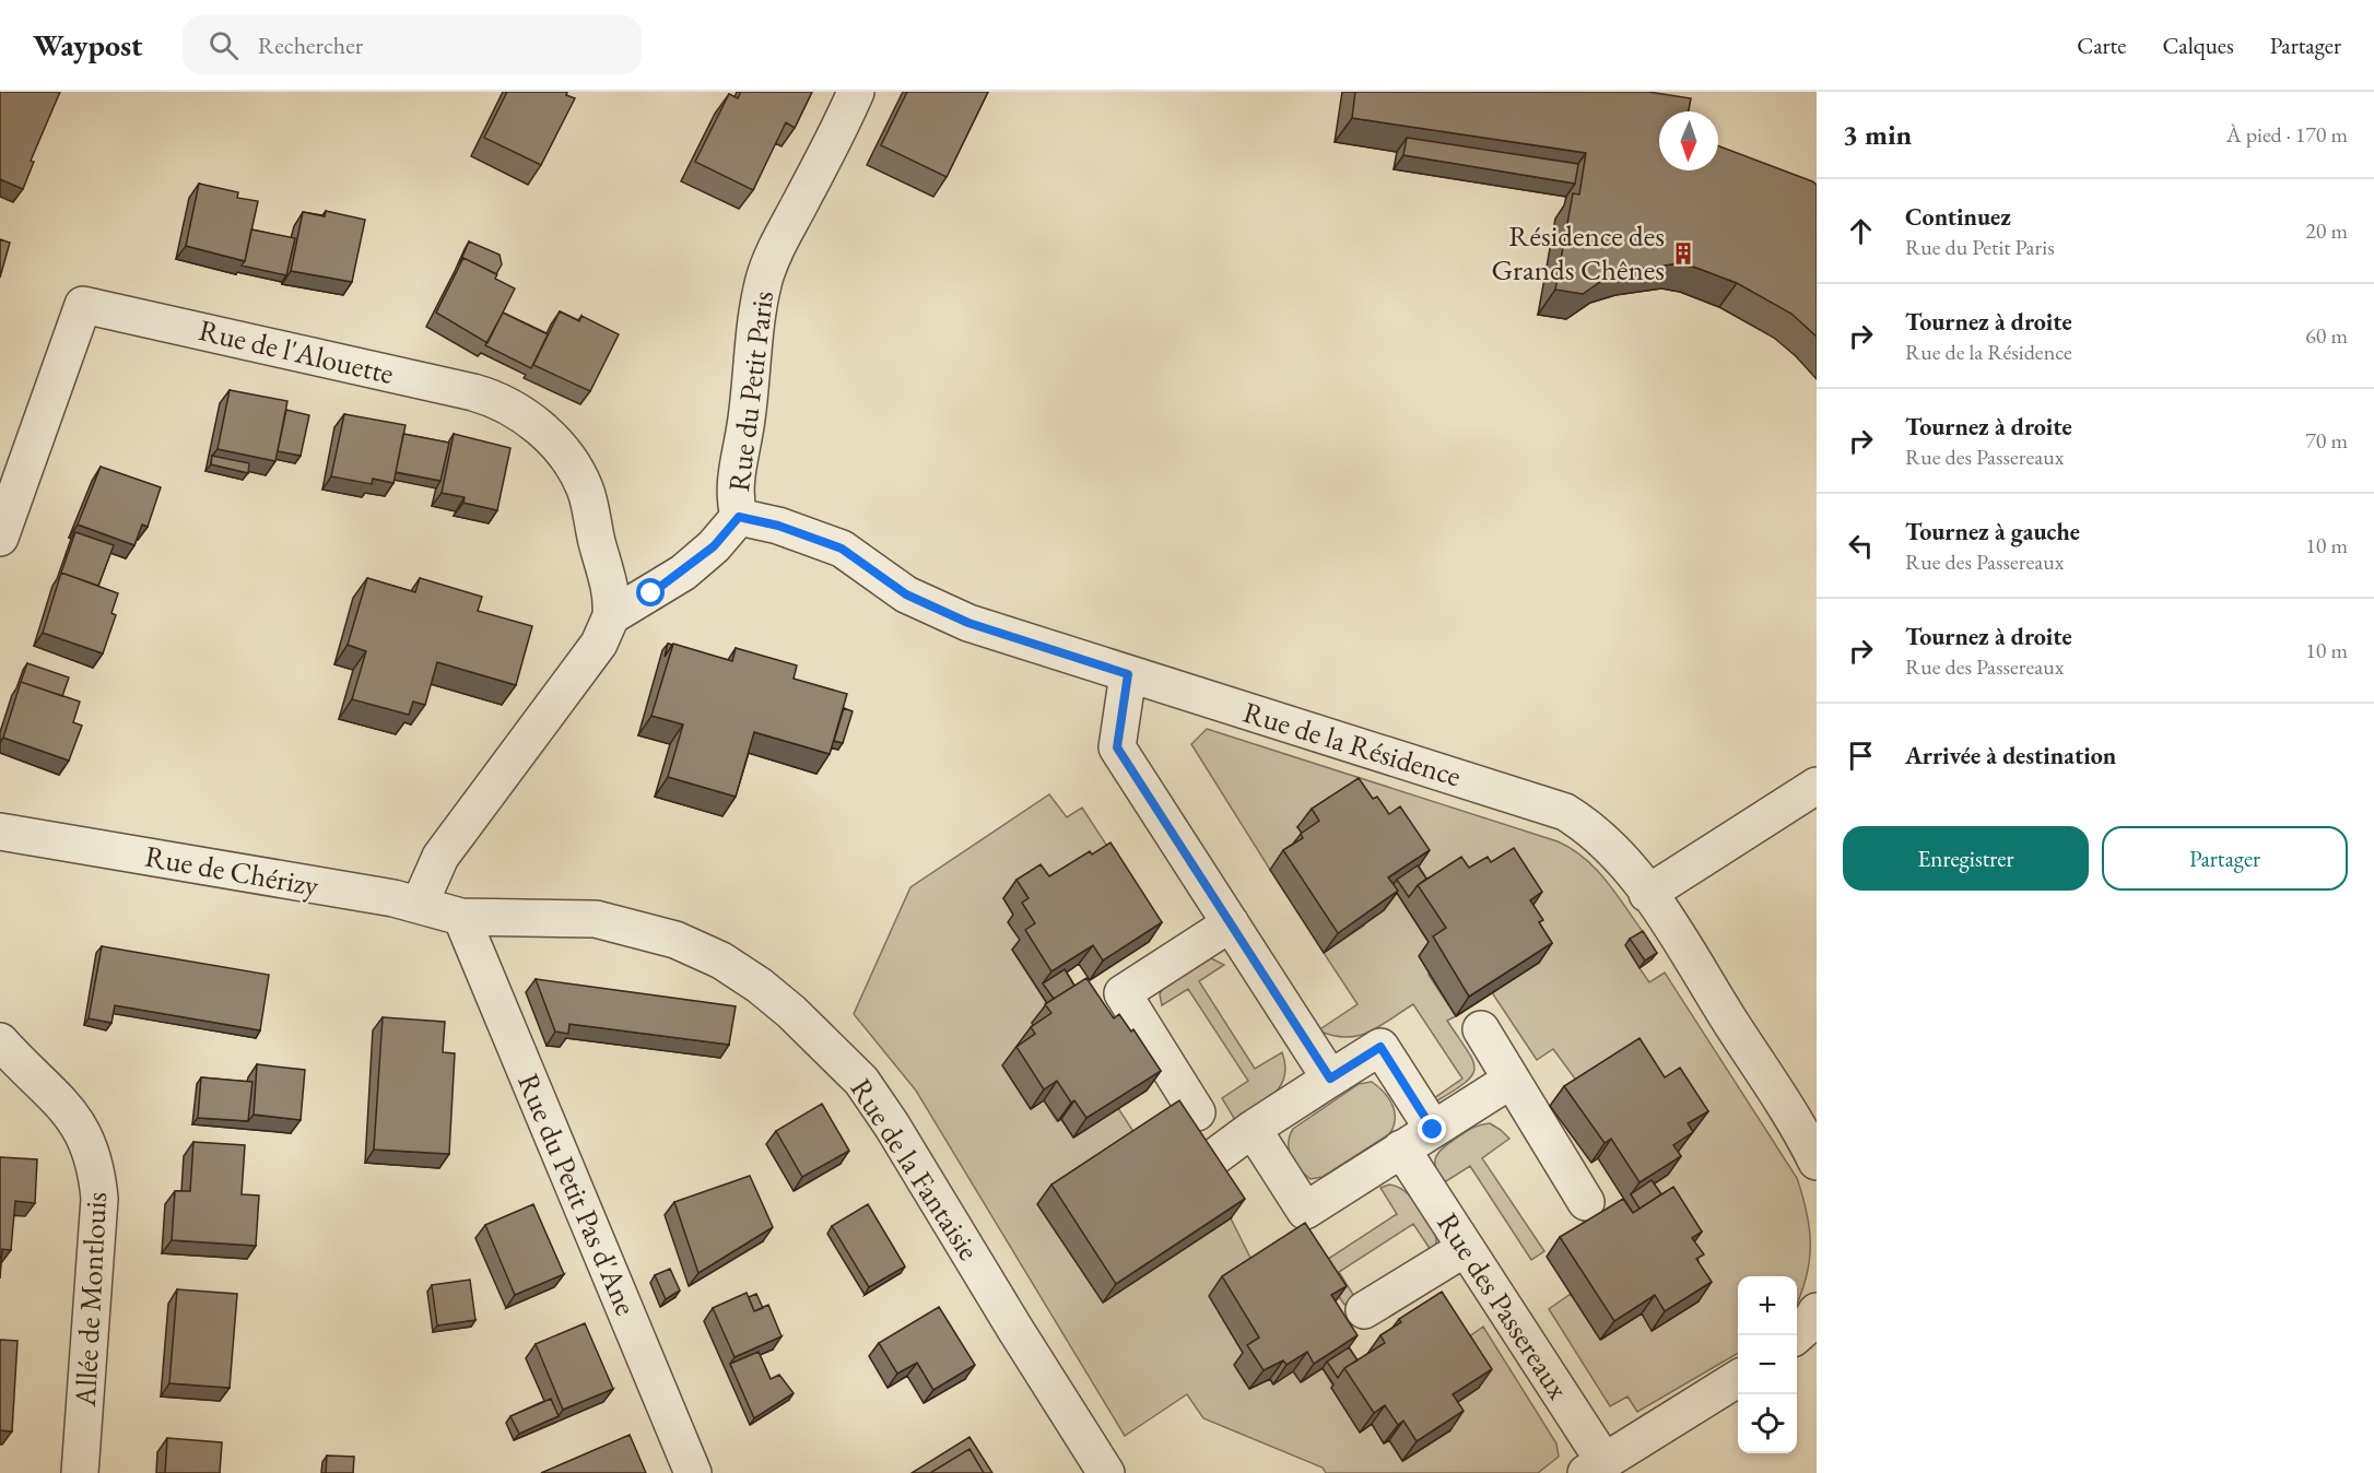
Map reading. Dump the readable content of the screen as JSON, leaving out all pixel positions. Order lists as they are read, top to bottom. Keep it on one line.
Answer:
{"streets":{"street":["Rue de l'Alouette","Rue du Petit Paris","Rue de la Résidence","Rue de Chérizy","Rue de la Fantaisie","Rue du Petit Pas d'Ane","Allée de Montlouis","Rue des Passereaux"]},"crossings":[["Rue de l'Alouette","Rue du Petit Paris"],["Rue du Petit Paris","Rue de la Résidence"],["Rue de Chérizy","Rue de la Fantaisie"],["Rue de Chérizy","Rue du Petit Pas d'Ane"],["Rue de la Fantaisie","Rue du Petit Pas d'Ane"]],"places":{"building":["Résidence des Grands Chênes"]},"north":"bottom","page":{"header":"Waypost","search":"Rechercher","nav":["Carte","Calques","Partager"],"heading":["3 min","À pied · 170 m"],"list":[["Continuez","Rue du Petit Paris","20 m"],["Tournez à droite","Rue de la Résidence","60 m"],["Tournez à droite","Rue des Passereaux","70 m"],["Tournez à gauche","Rue des Passereaux","10 m"],["Tournez à droite","Rue des Passereaux","10 m"],"Arrivée à destination"],"buttons":["Enregistrer","Partager"],"map_buttons":["+","−"]}}
